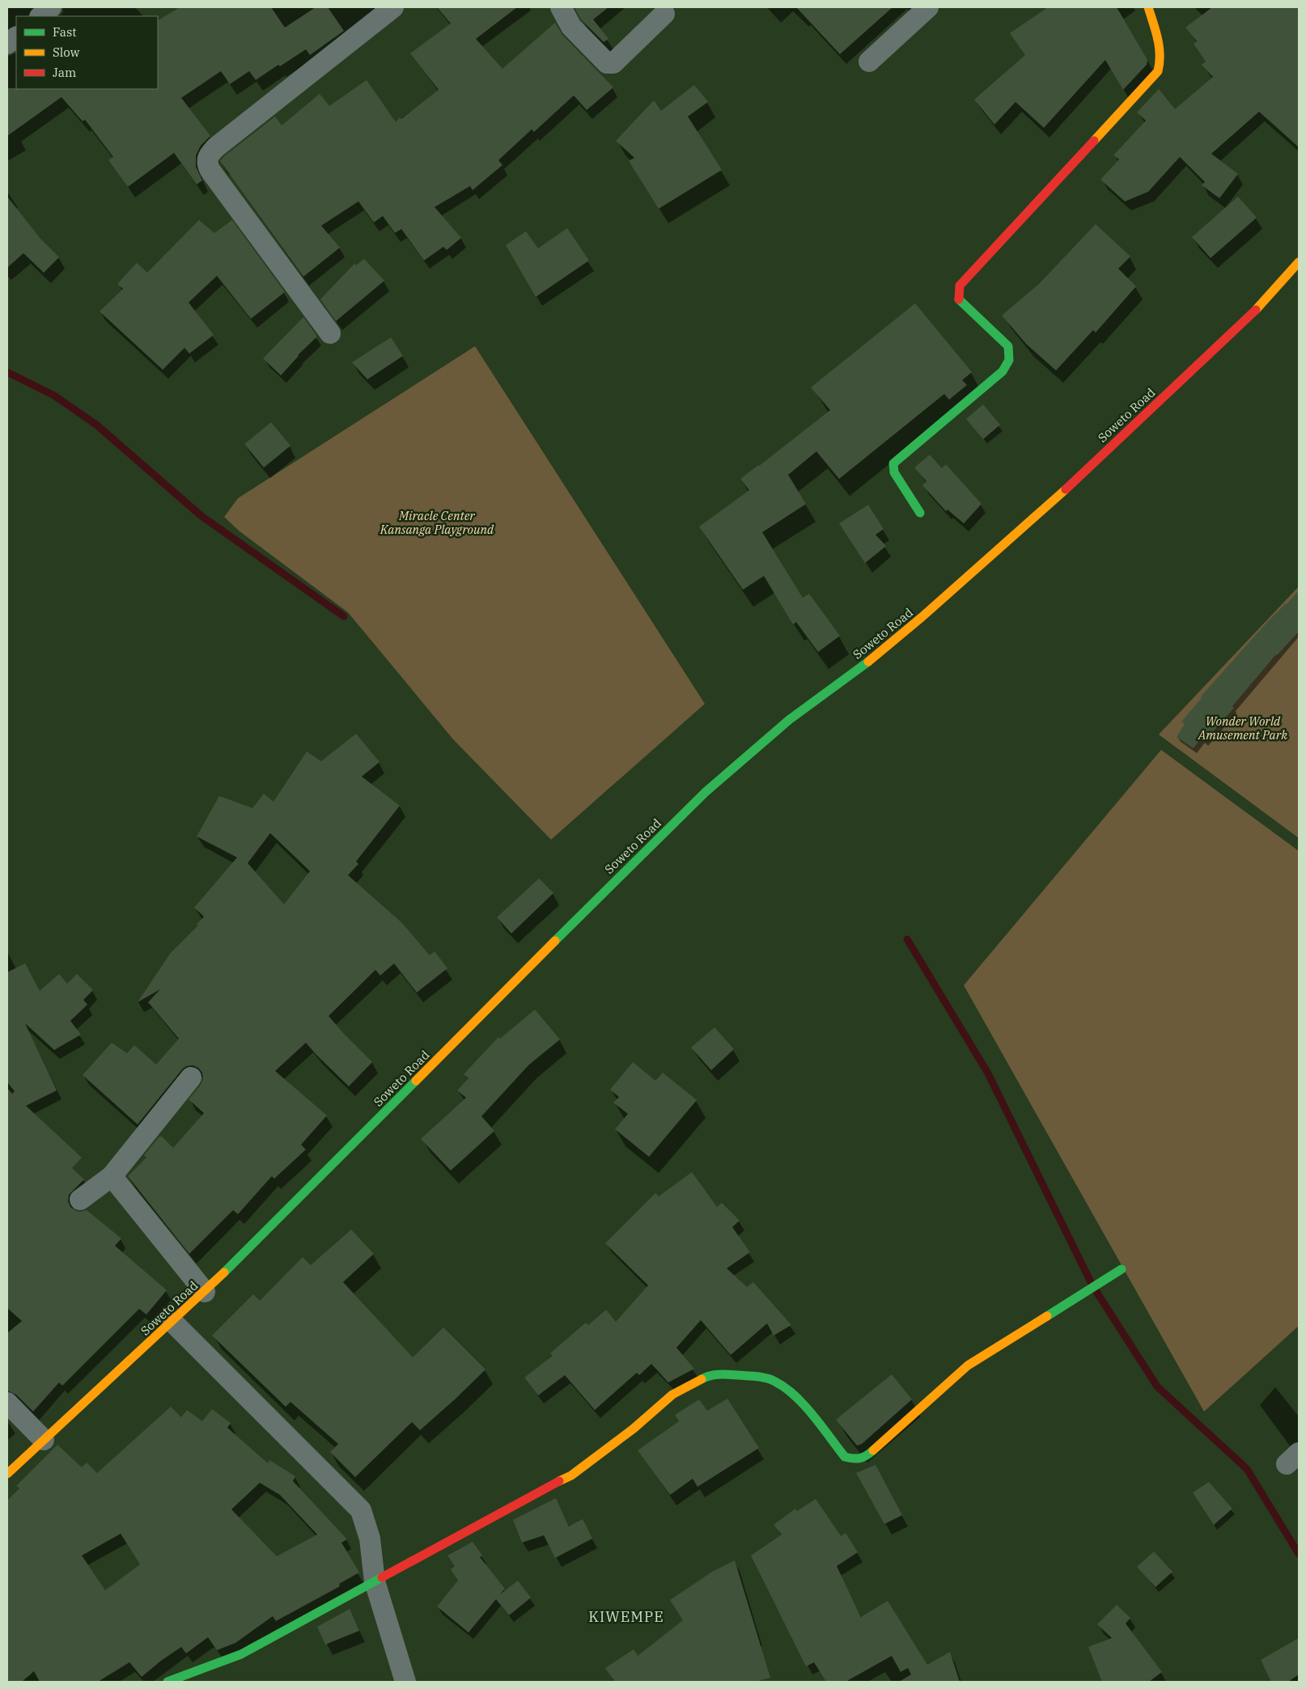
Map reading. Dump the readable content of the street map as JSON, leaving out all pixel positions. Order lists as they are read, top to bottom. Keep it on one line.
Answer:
{"streets":{"street":["Soweto Road"]},"districts":["KIWEMPE"],"parks":["Miracle Center Kansanga Playground","Wonder World Amusement Park"],"legend":["Fast","Slow","Jam"]}
